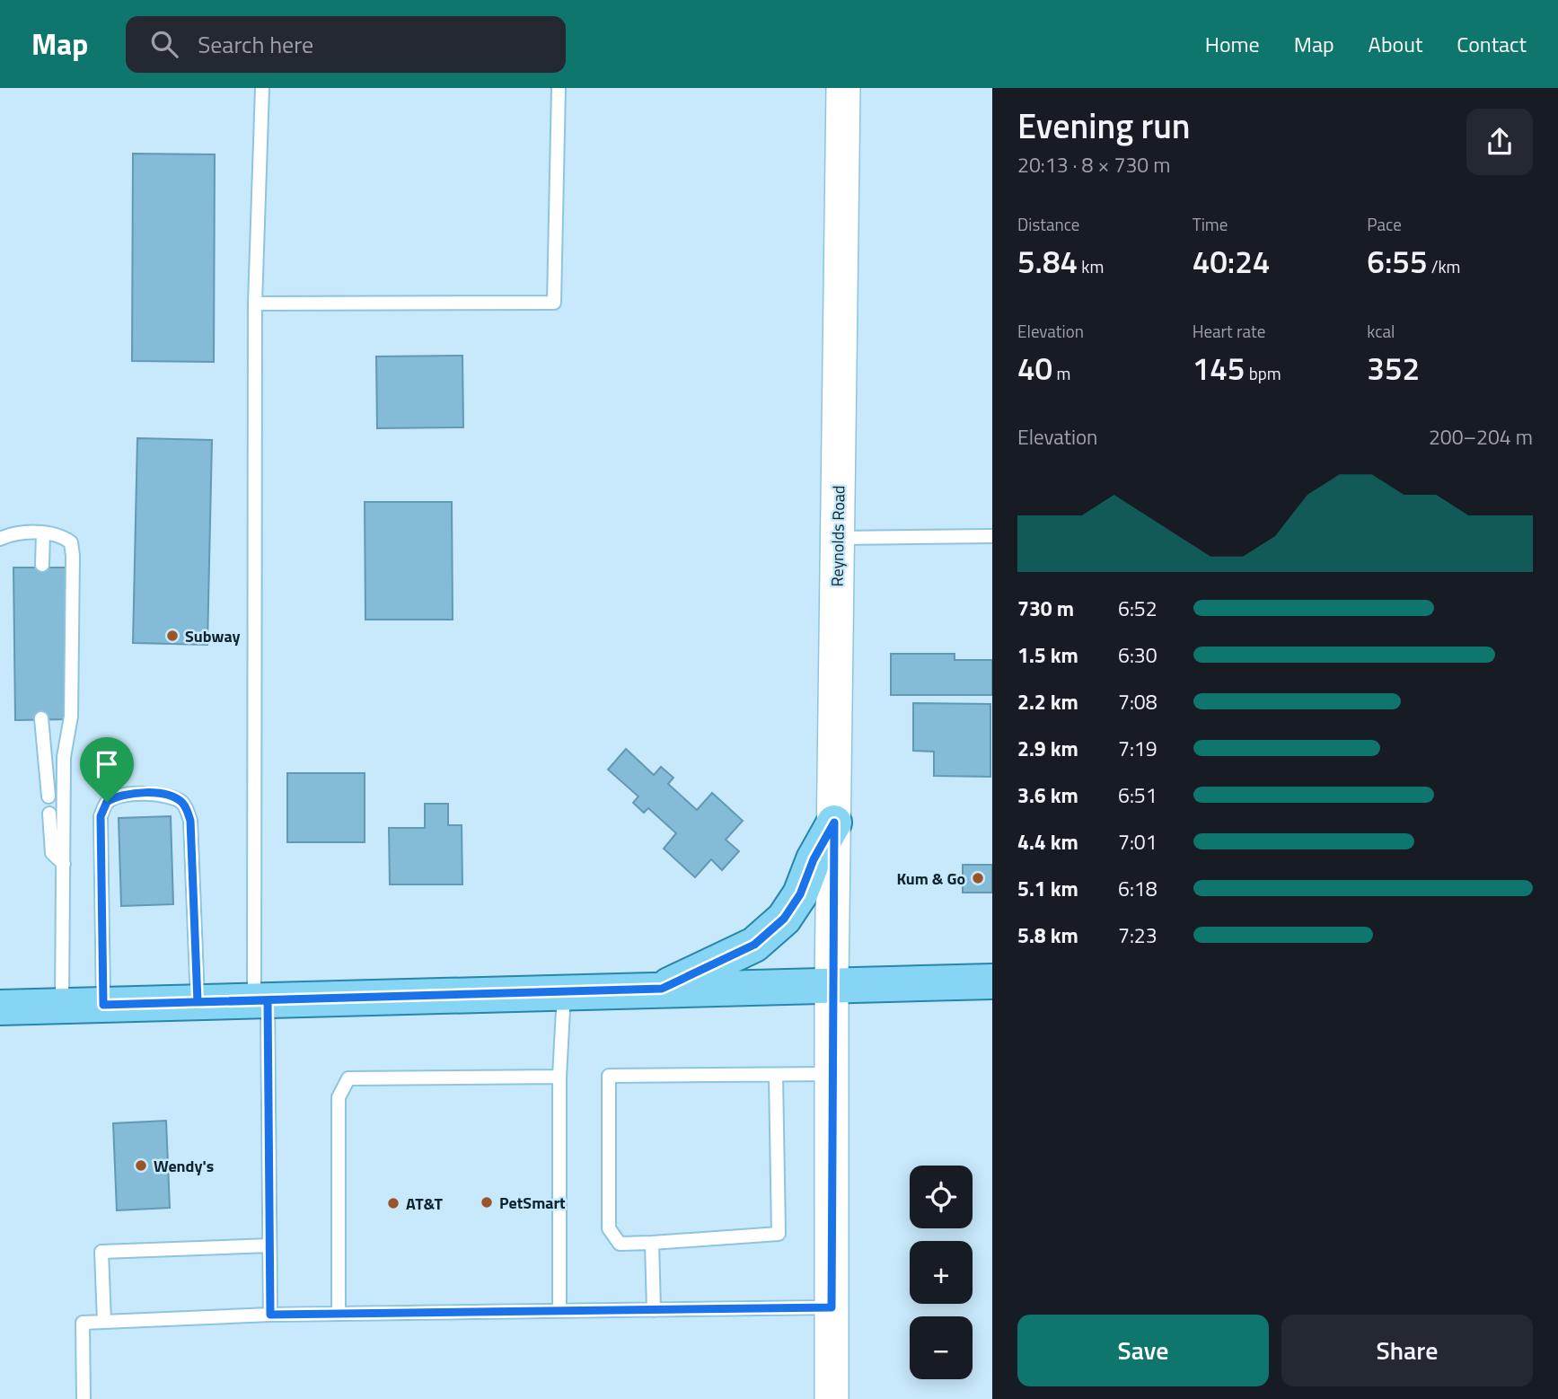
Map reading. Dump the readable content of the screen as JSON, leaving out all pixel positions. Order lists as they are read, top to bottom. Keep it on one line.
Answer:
{"streets":{"street":["Reynolds Road"]},"places":["Subway","Kum & Go","Wendy's","PetSmart","AT&T"],"page":{"header":"Map","search":"Search here","nav":["Home","Map","About","Contact"],"heading":["Evening run","20:13 · 8 × 730 m"],"stats":[["Distance","5.84 km"],["Time","40:24"],["Pace","6:55 /km"],["Elevation","40 m"],["Heart rate","145 bpm"],["kcal","352"]],"chart":["Elevation","200–204 m"],"list":[{"name":"730 m","note":"6:52"},{"name":"1.5 km","note":"6:30"},{"name":"2.2 km","note":"7:08"},{"name":"2.9 km","note":"7:19"},{"name":"3.6 km","note":"6:51"},{"name":"4.4 km","note":"7:01"},{"name":"5.1 km","note":"6:18"},{"name":"5.8 km","note":"7:23"}],"map_buttons":["+","−"],"buttons":["Save","Share"]}}
